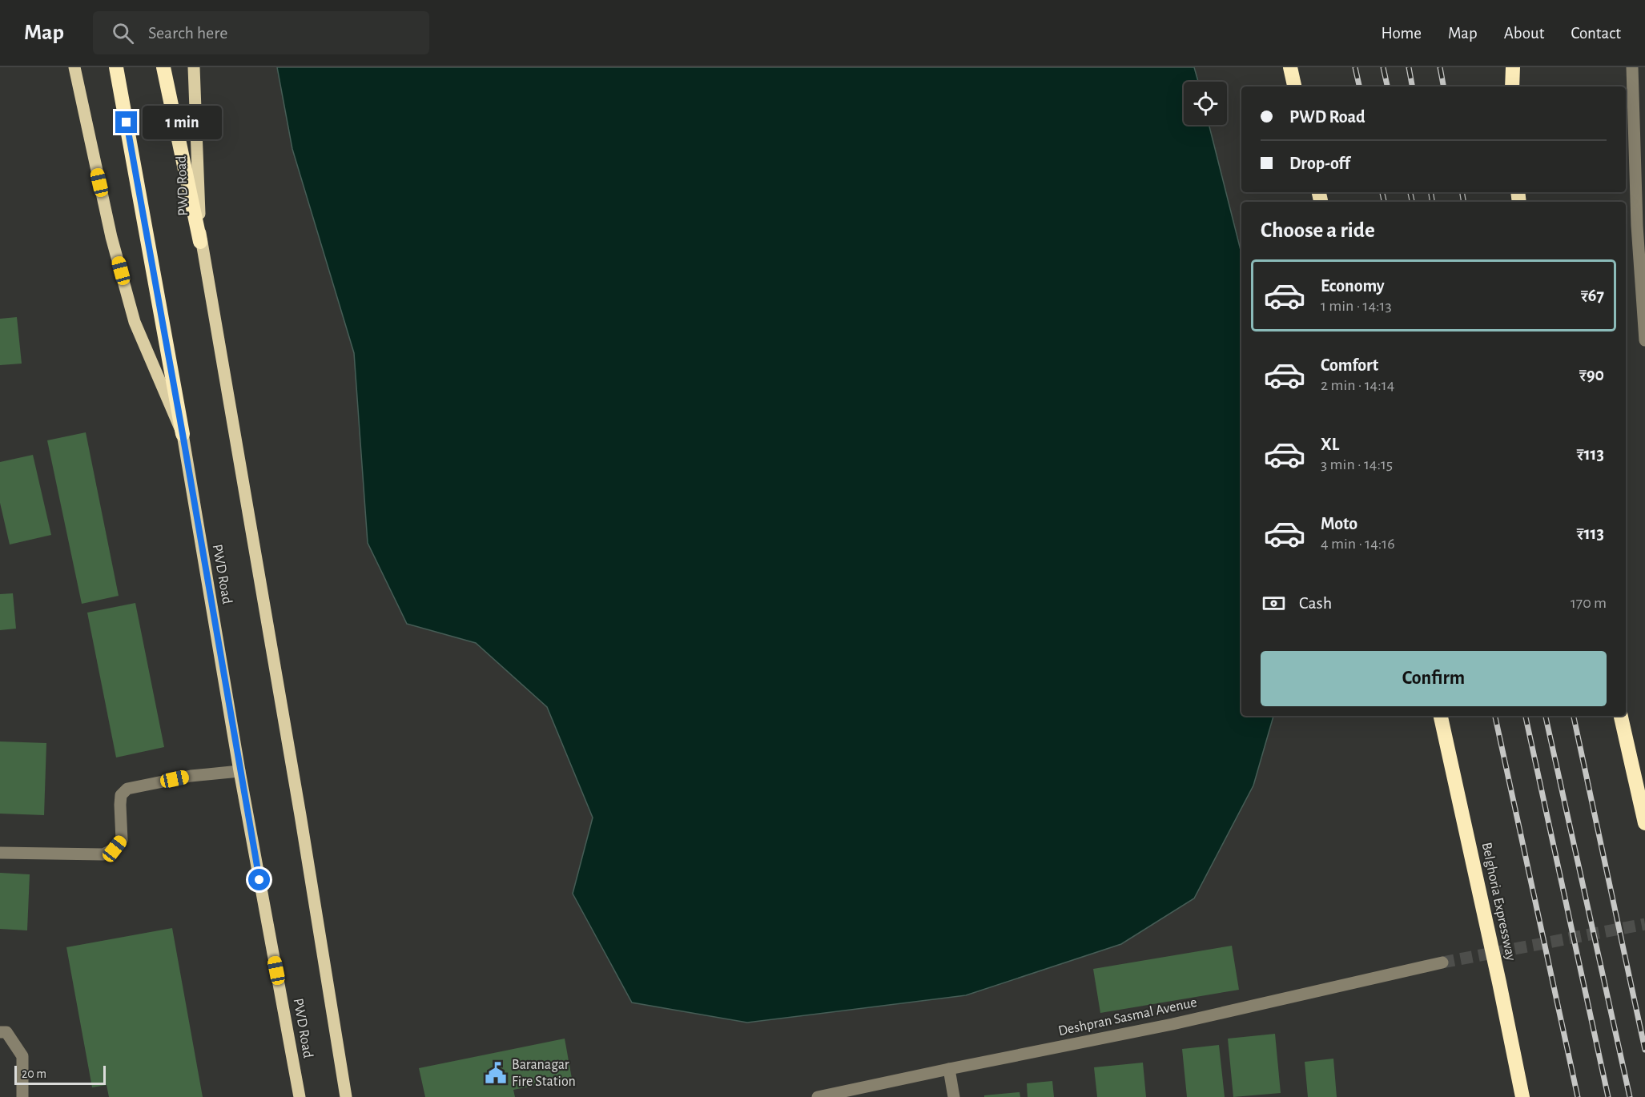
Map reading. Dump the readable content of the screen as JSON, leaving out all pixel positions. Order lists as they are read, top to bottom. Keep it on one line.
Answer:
{"streets":{"highway":["Belghoria Expressway"],"main road":["PWD Road"],"street":["Deshpran Sasmal Avenue"]},"places":{"public building":["Baranagar Fire Station"]},"scale_bar":"20 m","page":{"header":"Map","search":"Search here","nav":["Home","Map","About","Contact"],"banner":["PWD Road","Drop-off"],"bubble":"1 min","heading":"Choose a ride","list":[{"name":"Economy","note":"1 min · 14:13","value":"₹67"},{"name":"Comfort","note":"2 min · 14:14","value":"₹90"},{"name":"XL","note":"3 min · 14:15","value":"₹113"},{"name":"Moto","note":"4 min · 14:16","value":"₹113"}],"pay":["Cash","170 m"],"buttons":"Confirm","scale":"20 m"}}
